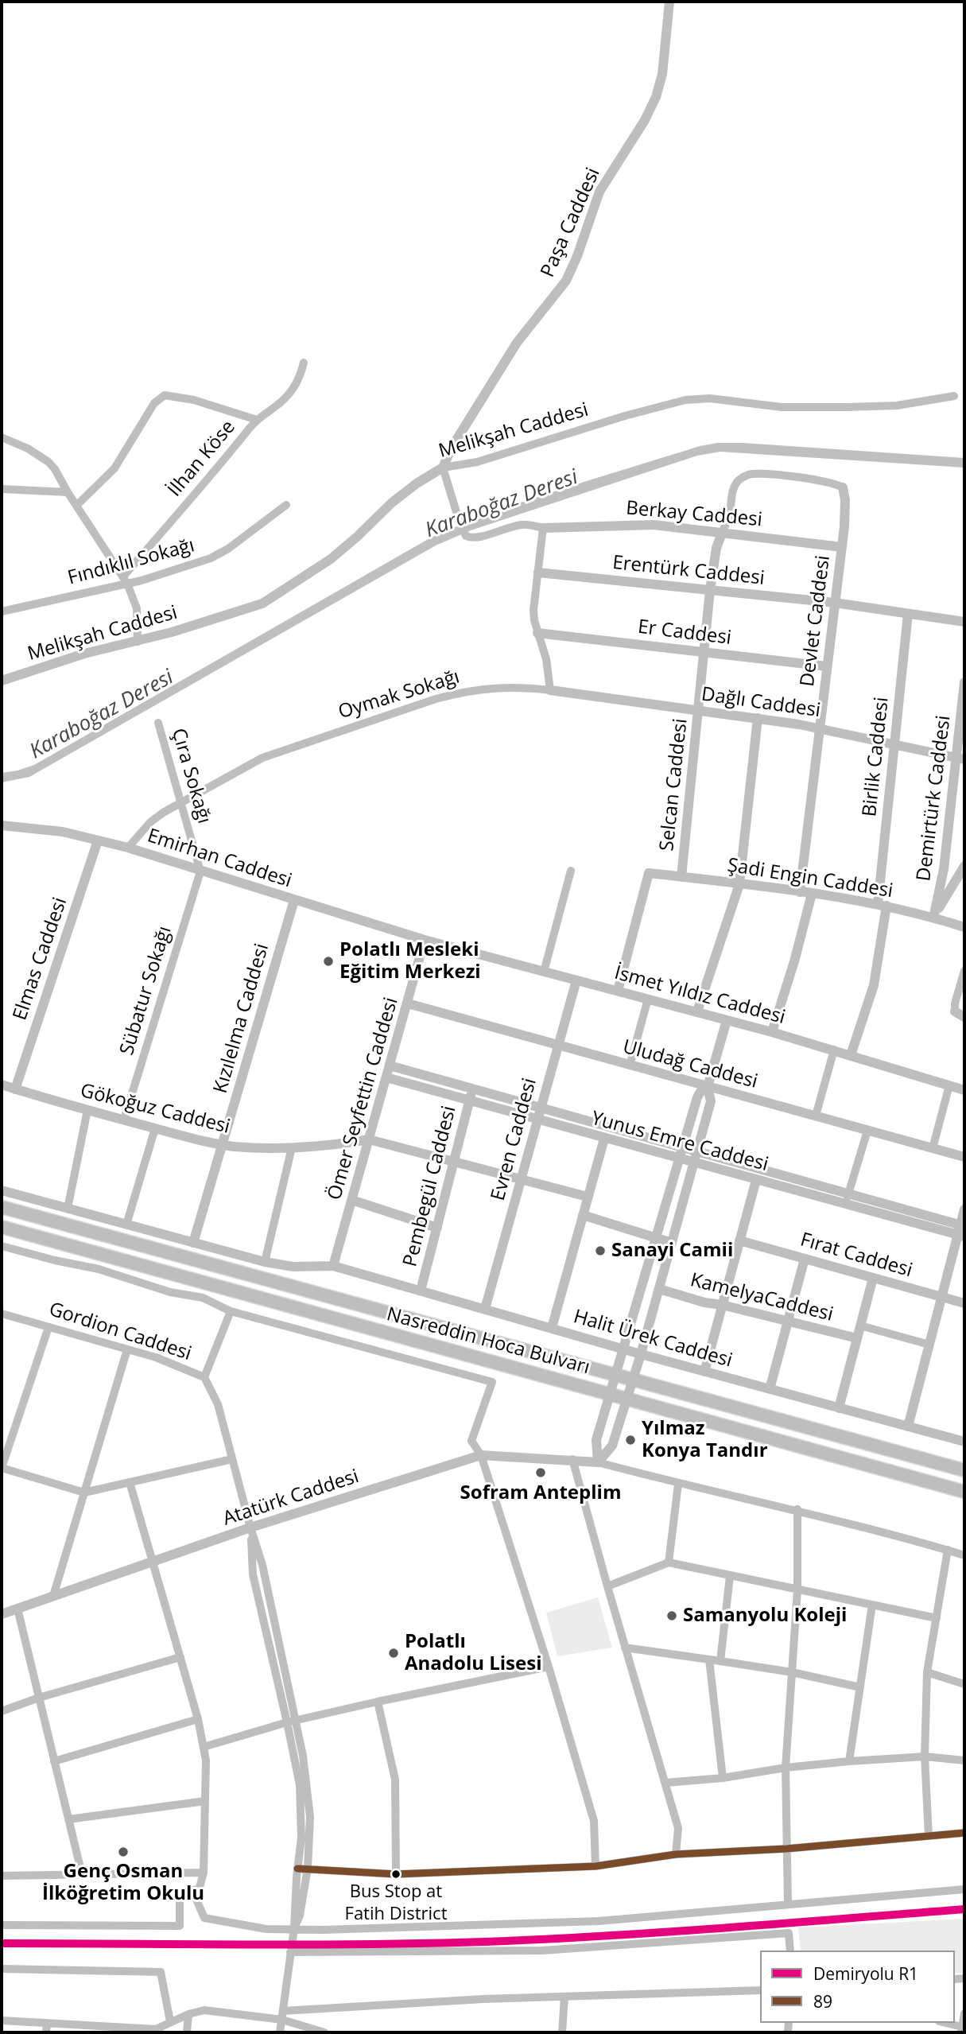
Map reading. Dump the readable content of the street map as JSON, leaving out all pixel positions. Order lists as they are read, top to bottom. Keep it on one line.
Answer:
{"streets":{"highway":["Nasreddin Hoca Bulvarı"],"street":["Paşa Caddesi","Melikşah Caddesi","İlhan Köse","Berkay Caddesi","Fındıklıl Sokağı","Erentürk Caddesi","Devlet Caddesi","Er Caddesi","Oymak Sokağı","Dağlı Caddesi","Birlik Caddesi","Çıra Sokağı","Selcan Caddesi","Demirtürk Caddesi","Emirhan Caddesi","Şadi Engin Caddesi","Elmas Caddesi","Sübatur Sokağı","İsmet Yıldız Caddesi","Kızılelma Caddesi","Uludağ Caddesi","Ömer Seyfettin Caddesi","Gökoğuz Caddesi","Evren Caddesi","Yunus Emre Caddesi","Pembegül Caddesi","Fırat Caddesi","KamelyaCaddesi","Gordion Caddesi","Halit Ürek Caddesi","Atatürk Caddesi"]},"crossings":[["Paşa Caddesi","Melikşah Caddesi"],["İlhan Köse","Fındıklıl Sokağı"],["Berkay Caddesi","Devlet Caddesi"],["Berkay Caddesi","Selcan Caddesi"],["Erentürk Caddesi","Devlet Caddesi"],["Erentürk Caddesi","Birlik Caddesi"],["Erentürk Caddesi","Selcan Caddesi"],["Devlet Caddesi","Er Caddesi"],["Devlet Caddesi","Dağlı Caddesi"],["Devlet Caddesi","Şadi Engin Caddesi"],["Er Caddesi","Selcan Caddesi"],["Oymak Sokağı","Dağlı Caddesi"],["Oymak Sokağı","Çıra Sokağı"],["Oymak Sokağı","Emirhan Caddesi"],["Dağlı Caddesi","Birlik Caddesi"],["Dağlı Caddesi","Selcan Caddesi"],["Dağlı Caddesi","Demirtürk Caddesi"],["Birlik Caddesi","Şadi Engin Caddesi"],["Birlik Caddesi","İsmet Yıldız Caddesi"],["Çıra Sokağı","Emirhan Caddesi"],["Çıra Sokağı","Sübatur Sokağı"],["Selcan Caddesi","Şadi Engin Caddesi"],["Demirtürk Caddesi","Şadi Engin Caddesi"],["Emirhan Caddesi","Elmas Caddesi"],["Emirhan Caddesi","Sübatur Sokağı"],["Emirhan Caddesi","İsmet Yıldız Caddesi"],["Emirhan Caddesi","Kızılelma Caddesi"],["Emirhan Caddesi","Ömer Seyfettin Caddesi"],["Şadi Engin Caddesi","İsmet Yıldız Caddesi"],["Elmas Caddesi","Gökoğuz Caddesi"],["Sübatur Sokağı","Gökoğuz Caddesi"],["İsmet Yıldız Caddesi","Ömer Seyfettin Caddesi"],["İsmet Yıldız Caddesi","Evren Caddesi"],["Kızılelma Caddesi","Gökoğuz Caddesi"],["Kızılelma Caddesi","Halit Ürek Caddesi"],["Uludağ Caddesi","Ömer Seyfettin Caddesi"],["Uludağ Caddesi","Evren Caddesi"],["Ömer Seyfettin Caddesi","Gökoğuz Caddesi"],["Ömer Seyfettin Caddesi","Yunus Emre Caddesi"],["Ömer Seyfettin Caddesi","Halit Ürek Caddesi"],["Evren Caddesi","Yunus Emre Caddesi"],["Evren Caddesi","Halit Ürek Caddesi"],["Yunus Emre Caddesi","Pembegül Caddesi"],["Pembegül Caddesi","Halit Ürek Caddesi"],["Gordion Caddesi","Atatürk Caddesi"]],"water":["Karaboğaz Deresi"],"places":["Polatlı Mesleki Eğitim Merkezi","Sanayi Camii","Yılmaz Konya Tandır","Sofram Anteplim","Samanyolu Koleji","Polatlı Anadolu Lisesi","Genç Osman İlköğretim Okulu","Bus Stop at Fatih District"],"lines":["transit line 89","rail line R1"],"legend":["Demiryolu R1","89"]}
